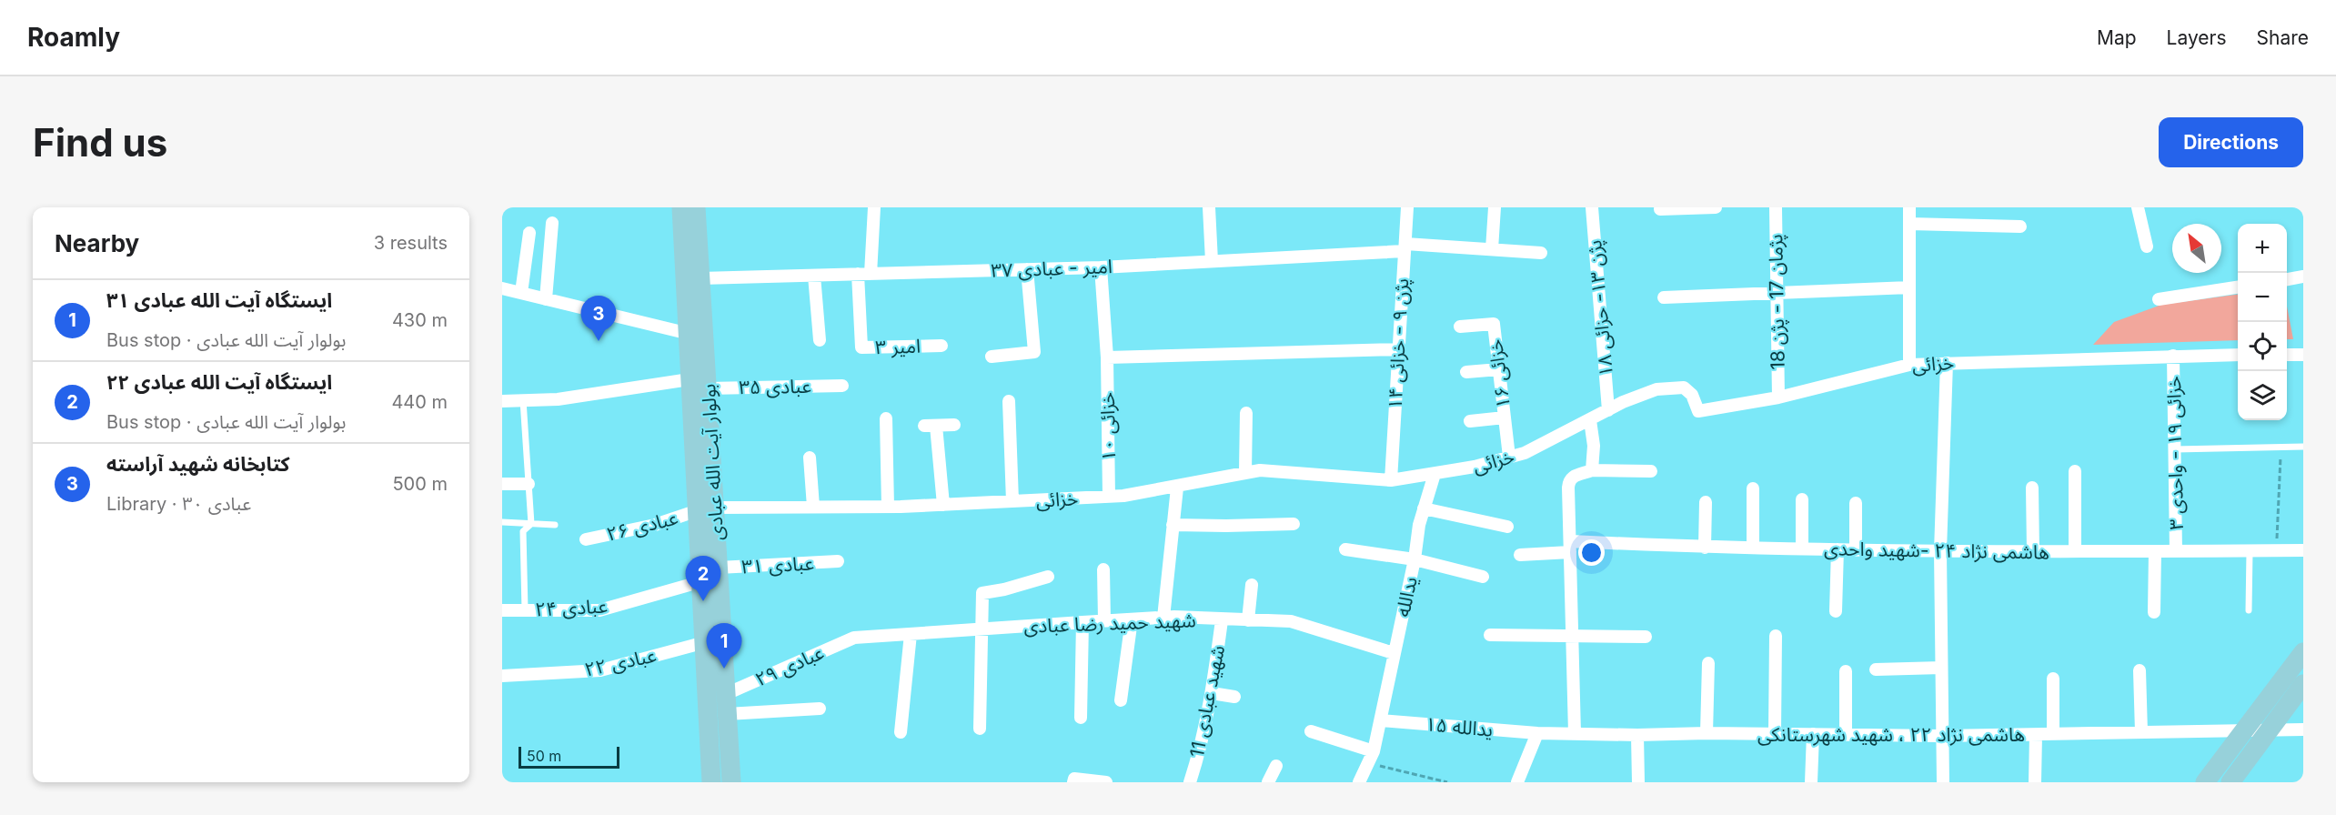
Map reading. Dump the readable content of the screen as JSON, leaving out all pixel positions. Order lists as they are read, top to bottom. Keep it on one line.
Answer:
{"streets":{"main road":["بولوار آیت الله عبادی"],"street":["امیر - عبادی ۳۷","پژمان 17 - پژن 18","پژن ۱۳- حزائی ۱۸","پژن ۹ - خزائی ۱۴","امیر ۳","خزائی","خزائی ۱۶","عبادی ۳۵","خزائی ۱۰","خزائی ۱۹ - واحدی ۳","عبادی ۲۶","هاشمی نژاد ۲۴ -شهید واحدی","عبادی ۳۱","یدالله","عبادی ۲۴","شهید حمید رضا عبادی","عبادی ۲۲","عبادی ۲۹","شهید عبادی 11","یدالله ۱۵","هاشمی نژاد ۲۲ ، شهید شهرستانکی"]},"crossings":[["امیر - عبادی ۳۷","پژن ۹ - خزائی ۱۴"],["امیر - عبادی ۳۷","امیر ۳"],["امیر - عبادی ۳۷","خزائی ۱۰"],["امیر - عبادی ۳۷","بولوار آیت الله عبادی"],["پژمان 17 - پژن 18","خزائی"],["پژن ۱۳- حزائی ۱۸","خزائی"],["پژن ۹ - خزائی ۱۴","خزائی"],["خزائی","خزائی ۱۶"],["خزائی","خزائی ۱۰"],["خزائی","خزائی ۱۹ - واحدی ۳"],["خزائی","بولوار آیت الله عبادی"],["خزائی","عبادی ۲۶"],["خزائی","یدالله"],["عبادی ۳۵","بولوار آیت الله عبادی"],["خزائی ۱۹ - واحدی ۳","هاشمی نژاد ۲۴ -شهید واحدی"],["بولوار آیت الله عبادی","عبادی ۲۶"],["بولوار آیت الله عبادی","عبادی ۳۱"],["بولوار آیت الله عبادی","عبادی ۲۴"],["بولوار آیت الله عبادی","عبادی ۲۲"],["بولوار آیت الله عبادی","عبادی ۲۹"],["یدالله","شهید حمید رضا عبادی"],["یدالله","یدالله ۱۵"],["شهید حمید رضا عبادی","عبادی ۲۹"],["شهید حمید رضا عبادی","شهید عبادی 11"],["یدالله ۱۵","هاشمی نژاد ۲۲ ، شهید شهرستانکی"]],"scale_bar":"50 m","north":"top left","page":{"header":"Roamly","nav":["Map","Layers","Share"],"buttons":"Directions","title":"Find us","heading":["Nearby","3 results"],"map_buttons":["+","−"],"list":[{"mark":"1","name":"ایستگاه آیت الله عبادی ۳۱","note":"Bus stop · بولوار آیت الله عبادی","value":"430 m"},{"mark":"2","name":"ایستگاه آیت الله عبادی ۲۲","note":"Bus stop · بولوار آیت الله عبادی","value":"440 m"},{"mark":"3","name":"کتابخانه شهید آراسته","note":"Library · عبادی ۳۰","value":"500 m"}],"pins":["3","2","1"],"scale":"50 m"}}
